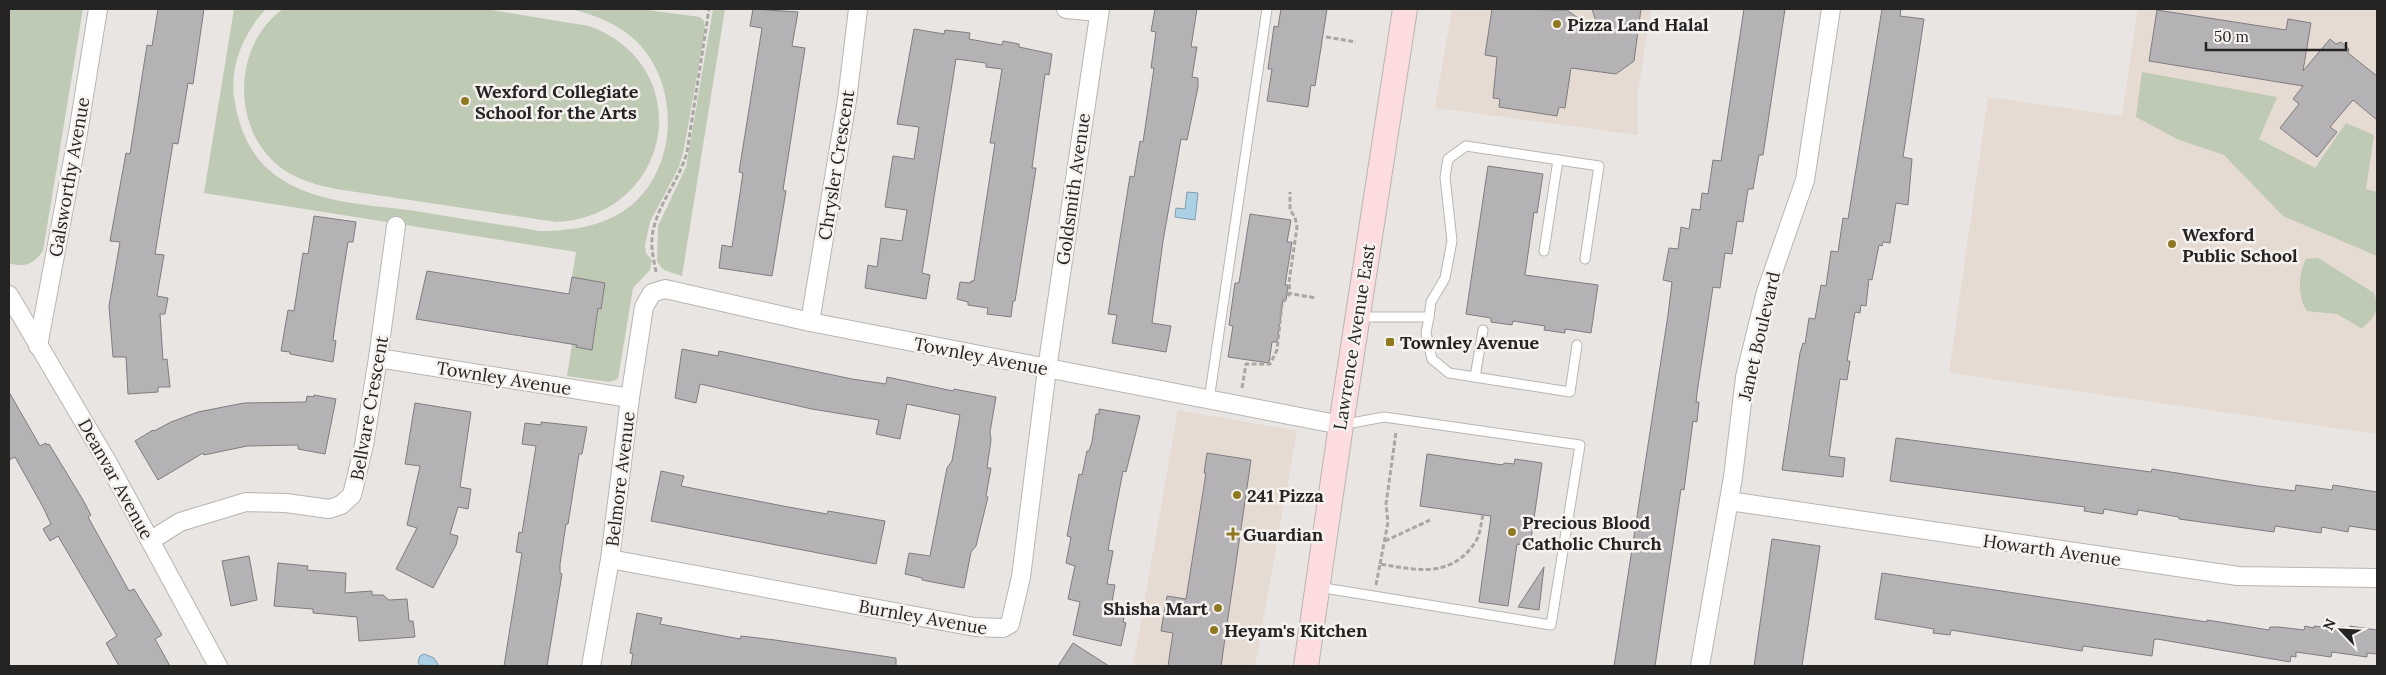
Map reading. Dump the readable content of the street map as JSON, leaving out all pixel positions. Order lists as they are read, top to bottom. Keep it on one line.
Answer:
{"streets":{"main road":["Lawrence Avenue East"],"street":["Chrysler Crescent","Galsworthy Avenue","Goldsmith Avenue","Janet Boulevard","Townley Avenue","Bellvare Crescent","Deanvar Avenue","Belmore Avenue","Howarth Avenue","Burnley Avenue"]},"crossings":[["Chrysler Crescent","Townley Avenue"],["Galsworthy Avenue","Deanvar Avenue"],["Goldsmith Avenue","Townley Avenue"],["Goldsmith Avenue","Burnley Avenue"],["Janet Boulevard","Howarth Avenue"],["Lawrence Avenue East","Townley Avenue"],["Townley Avenue","Bellvare Crescent"],["Townley Avenue","Belmore Avenue"],["Townley Avenue","Burnley Avenue"],["Bellvare Crescent","Deanvar Avenue"],["Belmore Avenue","Burnley Avenue"]],"places":{"other":["Pizza Land Halal","Wexford Collegiate School for the Arts","Wexford Public School","241 Pizza","Precious Blood Catholic Church","Shisha Mart","Heyam's Kitchen"],"transit":["Townley Avenue"],"health":["Guardian"]},"scale_bar":"50 m","north":"top left"}
